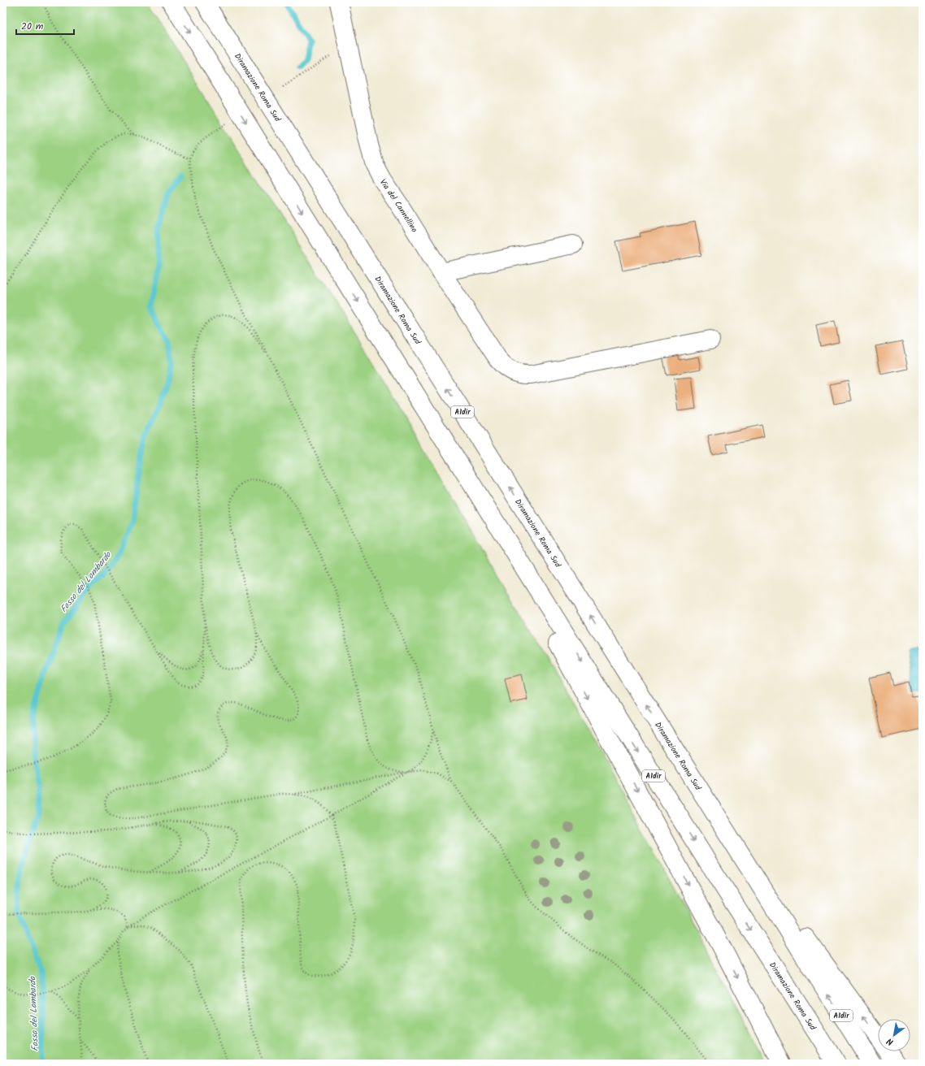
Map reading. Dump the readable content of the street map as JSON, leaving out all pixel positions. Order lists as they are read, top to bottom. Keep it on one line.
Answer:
{"streets":{"main road":["Diramazione Roma Sud","Via del Cannellino","A1dir"]},"water":["Fosso del Lombardo"],"scale_bar":"20 m","north":"bottom left"}
